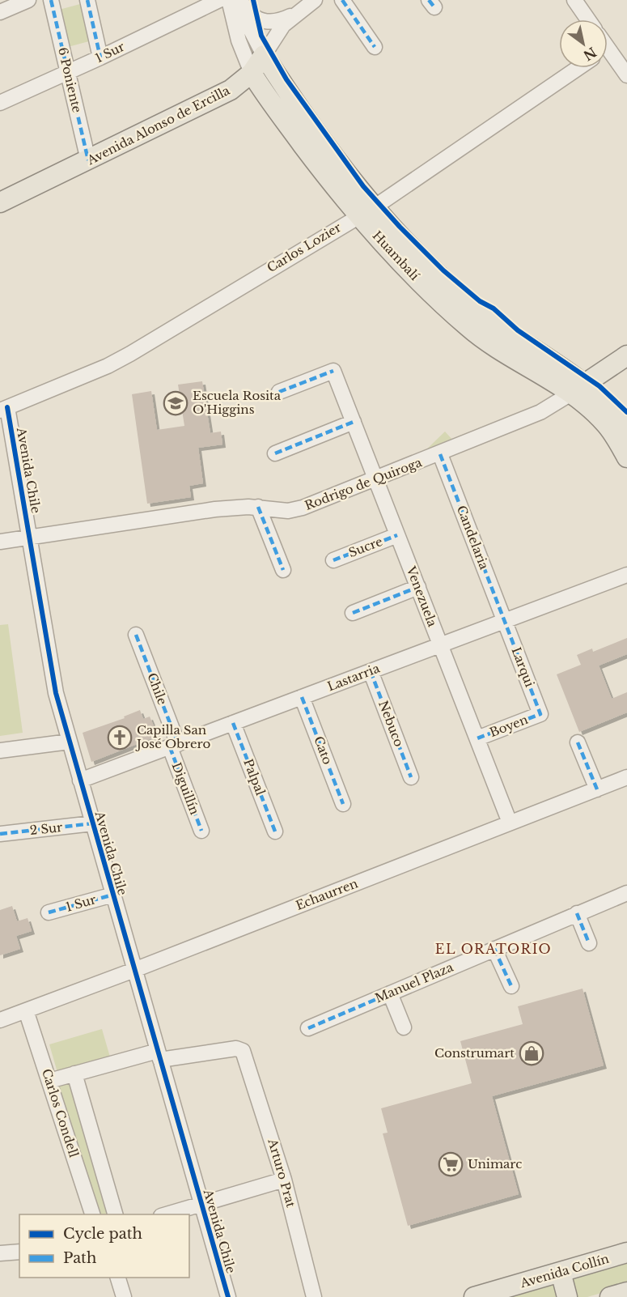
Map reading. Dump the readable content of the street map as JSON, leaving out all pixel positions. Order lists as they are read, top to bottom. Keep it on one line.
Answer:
{"streets":{"main road":["Avenida Alonso de Ercilla","Huambalí","Avenida Collín"],"street":["1 Sur","6 Poniente","Carlos Lozier","Avenida Chile","Rodrigo de Quiroga","Candelaria","Sucre","Venezuela","Larqui","Lastarria","Chile","Nebuco","Boyen","Cato","Palpal","Diguillín","2 Sur","Echaurren","Manuel Plaza","Carlos Condell","Arturo Prat"]},"crossings":[["1 Sur","6 Poniente"],["1 Sur","Avenida Chile"],["6 Poniente","Avenida Alonso de Ercilla"],["Avenida Alonso de Ercilla","Huambalí"],["Carlos Lozier","Huambalí"],["Carlos Lozier","Avenida Chile"],["Huambalí","Rodrigo de Quiroga"],["Avenida Chile","Rodrigo de Quiroga"],["Avenida Chile","Lastarria"],["Avenida Chile","2 Sur"],["Avenida Chile","Echaurren"],["Avenida Chile","Arturo Prat"],["Rodrigo de Quiroga","Candelaria"],["Rodrigo de Quiroga","Venezuela"],["Candelaria","Larqui"],["Candelaria","Lastarria"],["Sucre","Venezuela"],["Venezuela","Lastarria"],["Venezuela","Boyen"],["Venezuela","Echaurren"],["Larqui","Lastarria"],["Larqui","Boyen"],["Lastarria","Chile"],["Lastarria","Nebuco"],["Lastarria","Cato"],["Lastarria","Palpal"],["Lastarria","Diguillín"],["Chile","Diguillín"],["Echaurren","Carlos Condell"]],"districts":["EL ORATORIO"],"places":{"school or university":["Escuela Rosita O'Higgins"],"church":["Capilla San José Obrero"],"shop":["Construmart"],"supermarket":["Unimarc"]},"legend":["Cycle path","Path"],"north":"bottom right"}
